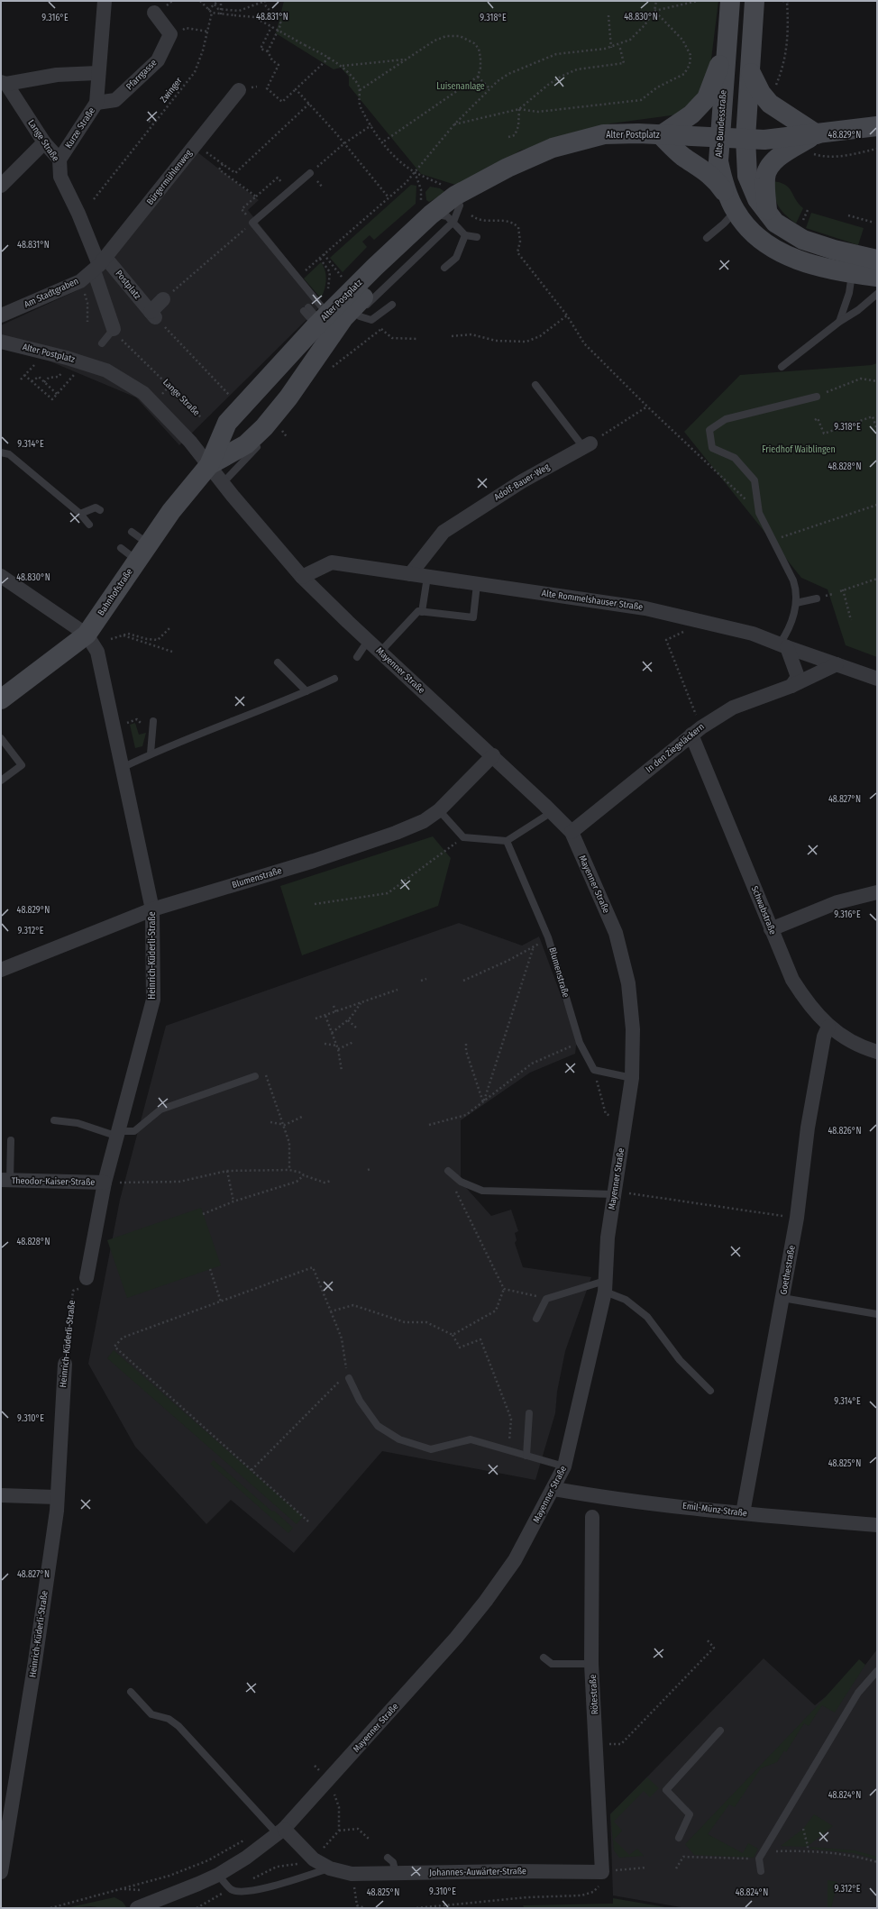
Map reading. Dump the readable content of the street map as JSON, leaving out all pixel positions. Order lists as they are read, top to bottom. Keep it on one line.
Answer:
{"streets":{"street":["Pfarrgasse","Alte Bundesstraße","Kurze Straße","Alter Postplatz","Lange Straße","Bürgermühlenweg","Postplatz","Am Stadtgraben","Adolf-Bauer-Weg","Bahnhofstraße","Alte Rommelshauser Straße","Mayenner Straße","In den Ziegeläckern","Blumenstraße","Schwabstraße","Heinrich-Küderli-Straße","Theodor-Kaiser-Straße","Goethestraße","Emil-Münz-Straße","Rötestraße","Johannes-Auwärter-Straße"],"path":["Zwinger"]},"crossings":[["Pfarrgasse","Kurze Straße"],["Alte Bundesstraße","Alter Postplatz"],["Kurze Straße","Lange Straße"],["Alter Postplatz","Bahnhofstraße"],["Alter Postplatz","Mayenner Straße"],["Lange Straße","Bürgermühlenweg"],["Lange Straße","Postplatz"],["Lange Straße","Am Stadtgraben"],["Bürgermühlenweg","Postplatz"],["Bürgermühlenweg","Am Stadtgraben"],["Postplatz","Am Stadtgraben"],["Adolf-Bauer-Weg","Alte Rommelshauser Straße"],["Bahnhofstraße","Mayenner Straße"],["Bahnhofstraße","Heinrich-Küderli-Straße"],["Alte Rommelshauser Straße","Mayenner Straße"],["Alte Rommelshauser Straße","In den Ziegeläckern"],["Mayenner Straße","In den Ziegeläckern"],["Mayenner Straße","Blumenstraße"],["Mayenner Straße","Emil-Münz-Straße"],["Mayenner Straße","Johannes-Auwärter-Straße"],["In den Ziegeläckern","Schwabstraße"],["Blumenstraße","Heinrich-Küderli-Straße"],["Schwabstraße","Goethestraße"],["Heinrich-Küderli-Straße","Theodor-Kaiser-Straße"],["Goethestraße","Emil-Münz-Straße"],["Rötestraße","Johannes-Auwärter-Straße"]],"parks":["Luisenanlage","Friedhof Waiblingen"],"coordinates":["48.831°N","48.830°N","9.316°E","9.318°E","48.829°N","9.314°E","48.828°N","48.827°N","9.312°E","48.826°N","9.310°E","48.825°N","48.824°N"]}
